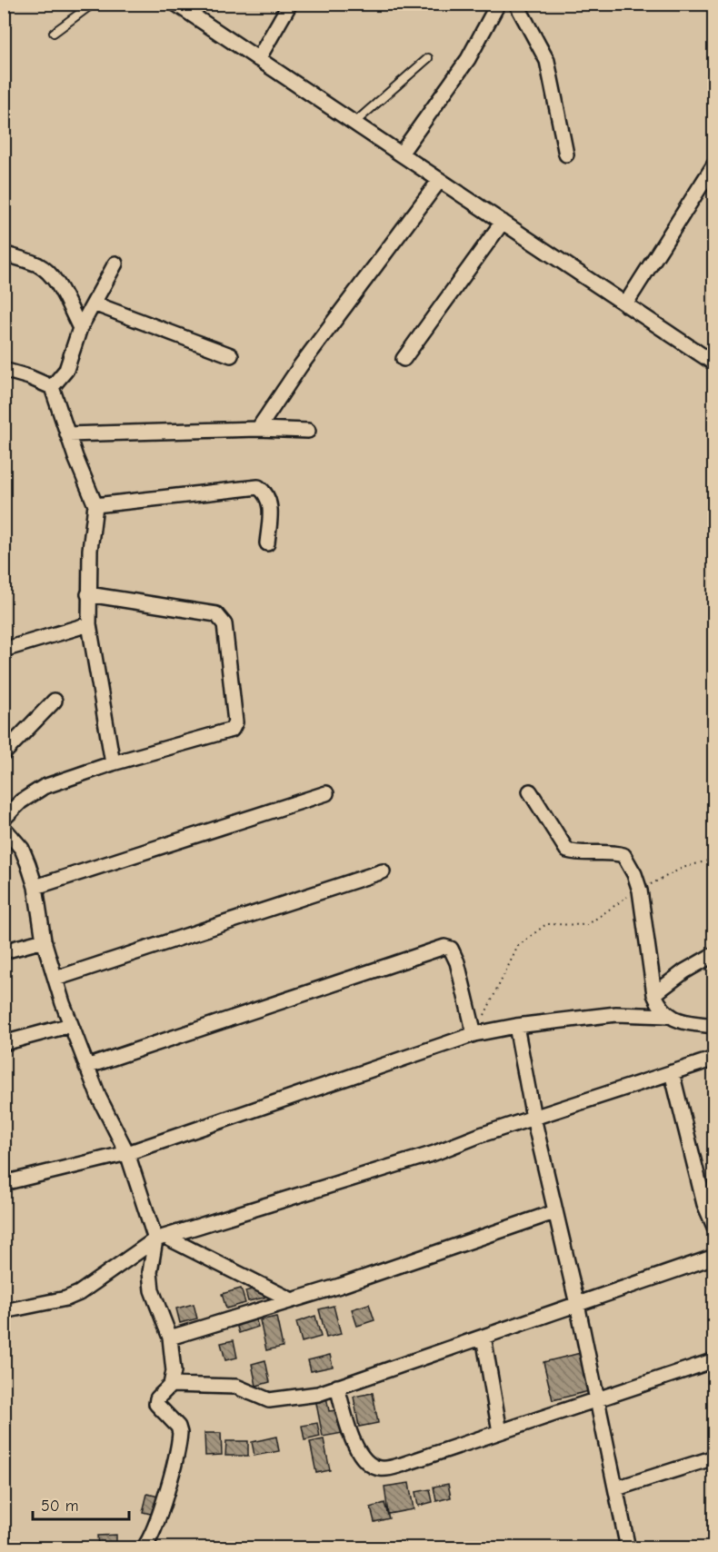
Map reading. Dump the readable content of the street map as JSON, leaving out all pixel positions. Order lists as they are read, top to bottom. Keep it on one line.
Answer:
{"scale_bar":"50 m"}
